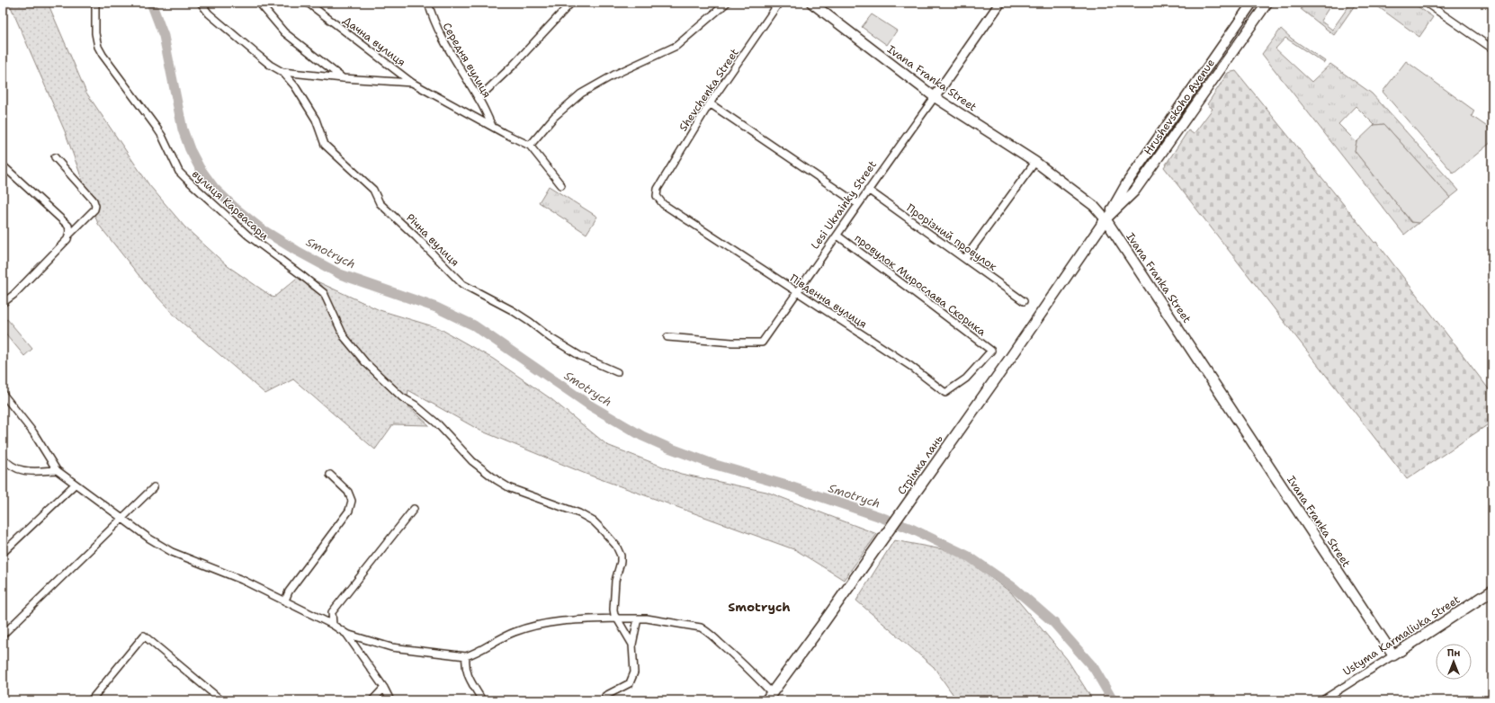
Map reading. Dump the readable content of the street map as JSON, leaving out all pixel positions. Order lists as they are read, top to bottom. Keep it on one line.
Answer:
{"streets":{"main road":["Ivana Franka Street","Hrushevskoho Avenue","Lesi Ukrainky Street","Стрімка лань","Ustyma Karmaliuka Street"],"street":["Дачна вулиця","Середня вулиця","Shevchenka Street","вулиця Карвасари","Прорізний провулок","Річна вулиця","провулок Мирослава Скорика","Південна вулиця"]},"crossings":[["Дачна вулиця","Річна вулиця"],["Ivana Franka Street","Hrushevskoho Avenue"],["Ivana Franka Street","Lesi Ukrainky Street"],["Ivana Franka Street","Ustyma Karmaliuka Street"],["Shevchenka Street","Південна вулиця"],["Hrushevskoho Avenue","Стрімка лань"],["Lesi Ukrainky Street","Прорізний провулок"],["Lesi Ukrainky Street","провулок Мирослава Скорика"],["Lesi Ukrainky Street","Південна вулиця"],["провулок Мирослава Скорика","Південна вулиця"]],"districts":["Smotrych"],"water":["Smotrych"],"north":"top"}
